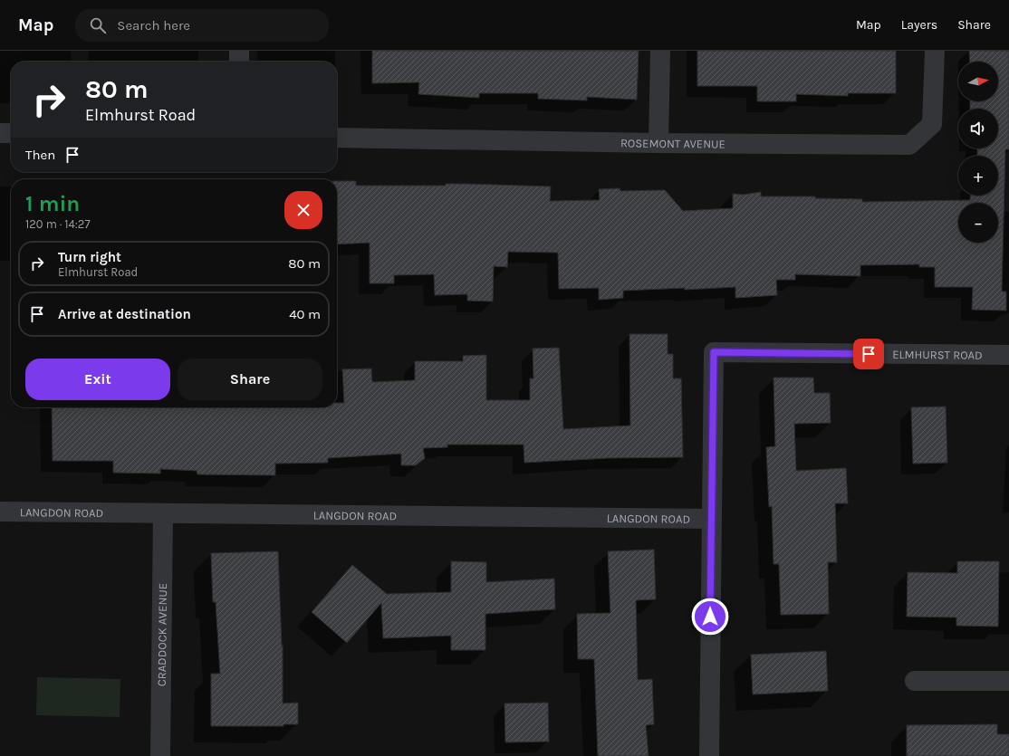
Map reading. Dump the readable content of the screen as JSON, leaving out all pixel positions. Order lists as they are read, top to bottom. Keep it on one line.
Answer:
{"streets":{"street":["ROSEMONT AVENUE","ELMHURST ROAD","LANGDON ROAD","CRADDOCK AVENUE"]},"crossings":[["ELMHURST ROAD","LANGDON ROAD"],["LANGDON ROAD","CRADDOCK AVENUE"]],"north":"right","page":{"header":"Map","search":"Search here","nav":["Map","Layers","Share"],"map_buttons":["+","−"],"turn":["80 m","Elmhurst Road"],"then":"Then","heading":["1 min","120 m · 14:27"],"list":[{"name":"Turn right","note":"Elmhurst Road","value":"80 m"},{"name":"Arrive at destination","value":"40 m"}],"buttons":["Exit","Share"]}}
